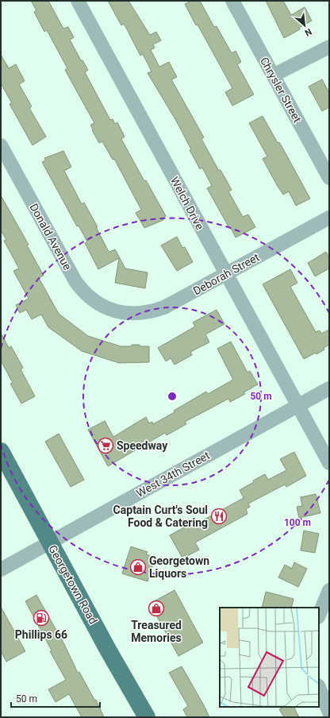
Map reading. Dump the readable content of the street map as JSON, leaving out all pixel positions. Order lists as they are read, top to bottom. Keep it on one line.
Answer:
{"streets":{"main road":["Georgetown Road"],"street":["Chrysler Street","Welch Drive","Donald Avenue","Deborah Street","West 34th Street"]},"crossings":[["Welch Drive","Deborah Street"],["Welch Drive","West 34th Street"],["Donald Avenue","Deborah Street"],["West 34th Street","Georgetown Road"]],"places":{"supermarket":["Speedway"],"restaurant":["Captain Curt's Soul Food & Catering"],"shop":["Georgetown Liquors","Treasured Memories"],"fuel station":["Phillips 66"]},"scale_bar":"50 m","north":"bottom right","rings":["50 m","100 m"]}
